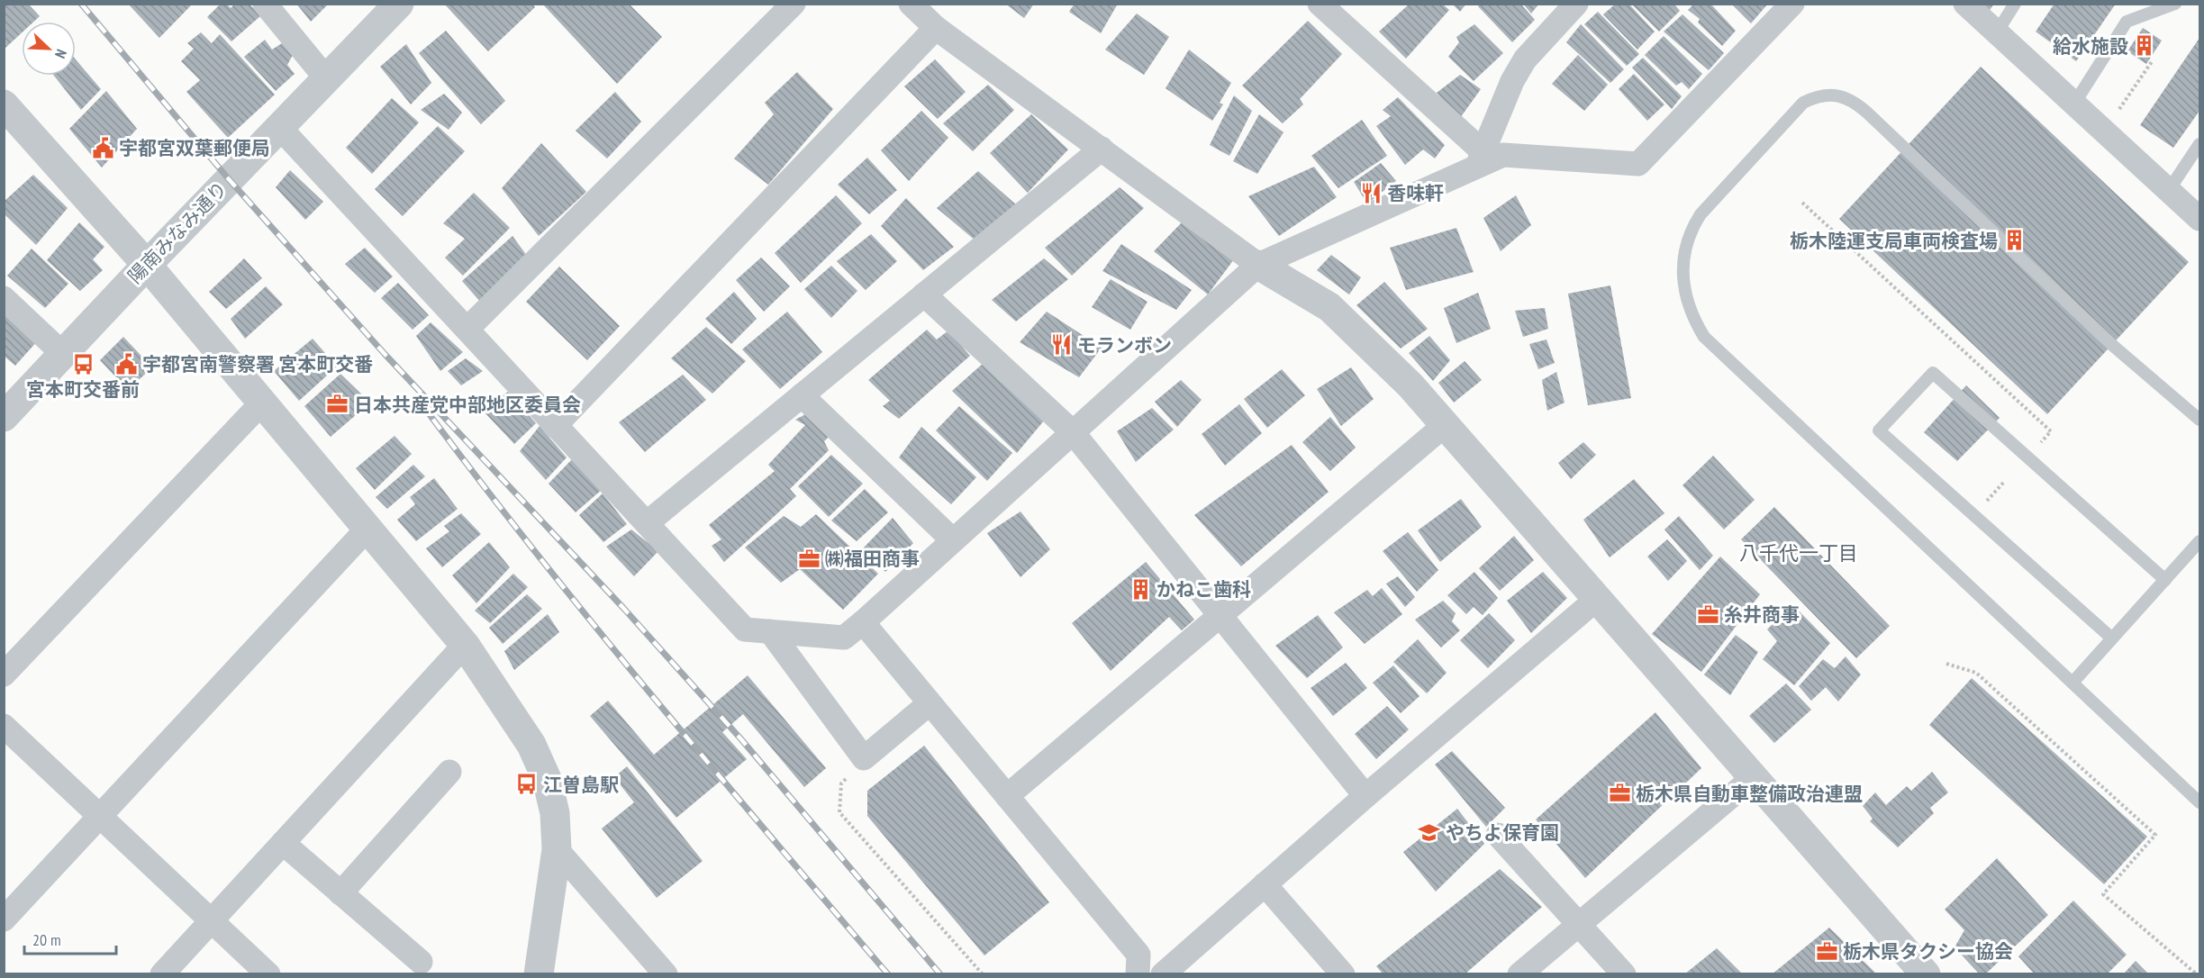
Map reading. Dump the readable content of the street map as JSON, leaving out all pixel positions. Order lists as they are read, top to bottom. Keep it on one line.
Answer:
{"streets":{"street":["陽南みなみ通り"]},"districts":["八千代一丁目"],"places":{"building":["給水施設","栃木陸運支局車両検査場","かねこ歯科"],"public building":["宇都宮双葉郵便局","宇都宮南警察署 宮本町交番"],"restaurant":["香味軒","モランボン"],"bus stop":["宮本町交番前","江曽島駅"],"office":["日本共産党中部地区委員会","㈱福田商事","糸井商事","栃木県自動車整備政治連盟","栃木県タクシー協会"],"school or university":["やちよ保育園"]},"scale_bar":"20 m","north":"bottom right"}
